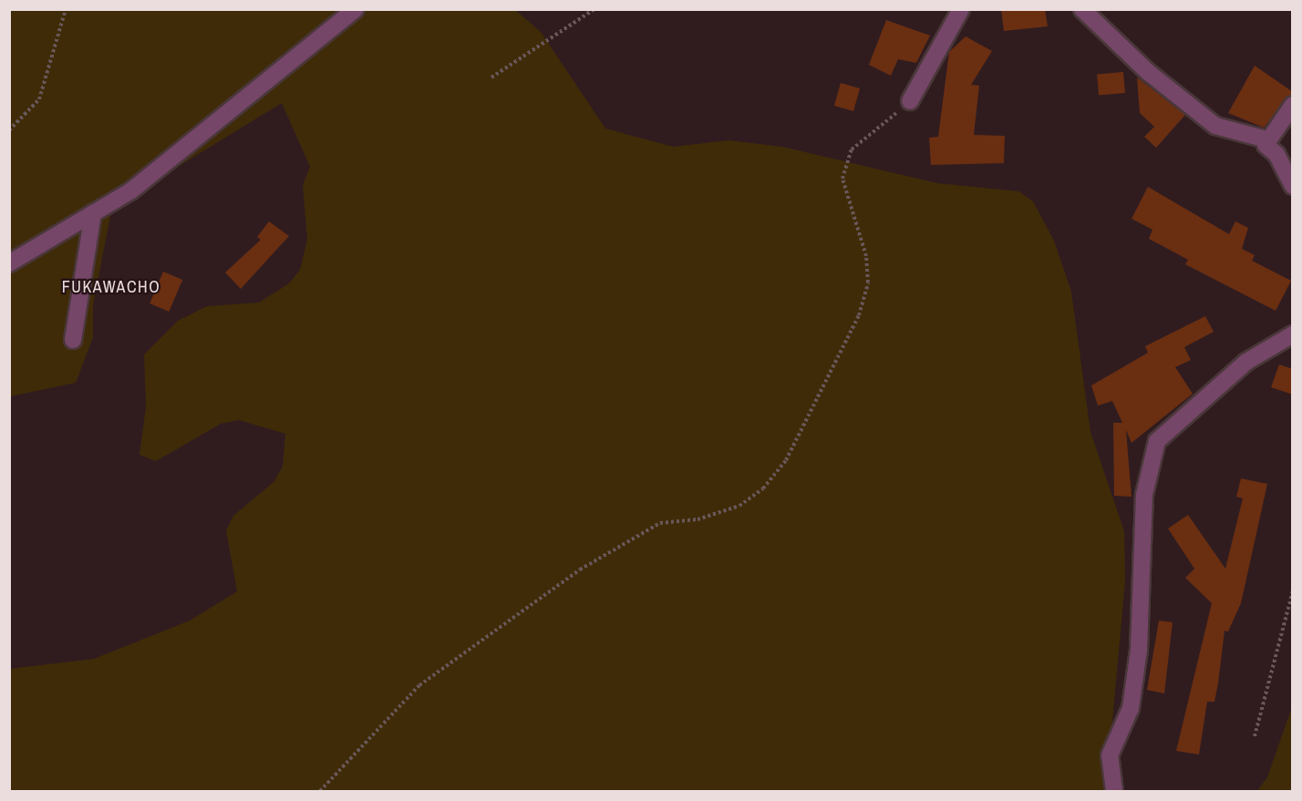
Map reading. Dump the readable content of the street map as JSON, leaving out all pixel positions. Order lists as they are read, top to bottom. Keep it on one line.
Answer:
{"districts":["FUKAWACHO"]}
